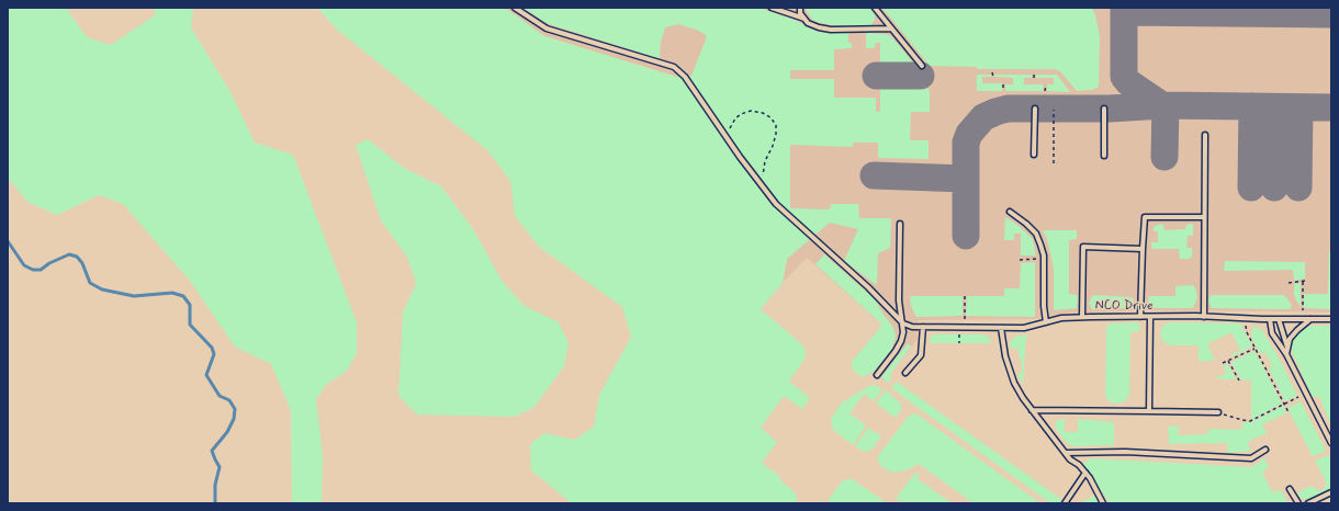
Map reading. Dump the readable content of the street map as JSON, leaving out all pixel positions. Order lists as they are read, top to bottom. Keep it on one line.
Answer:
{"streets":{"lane":["NCO Drive"]}}
